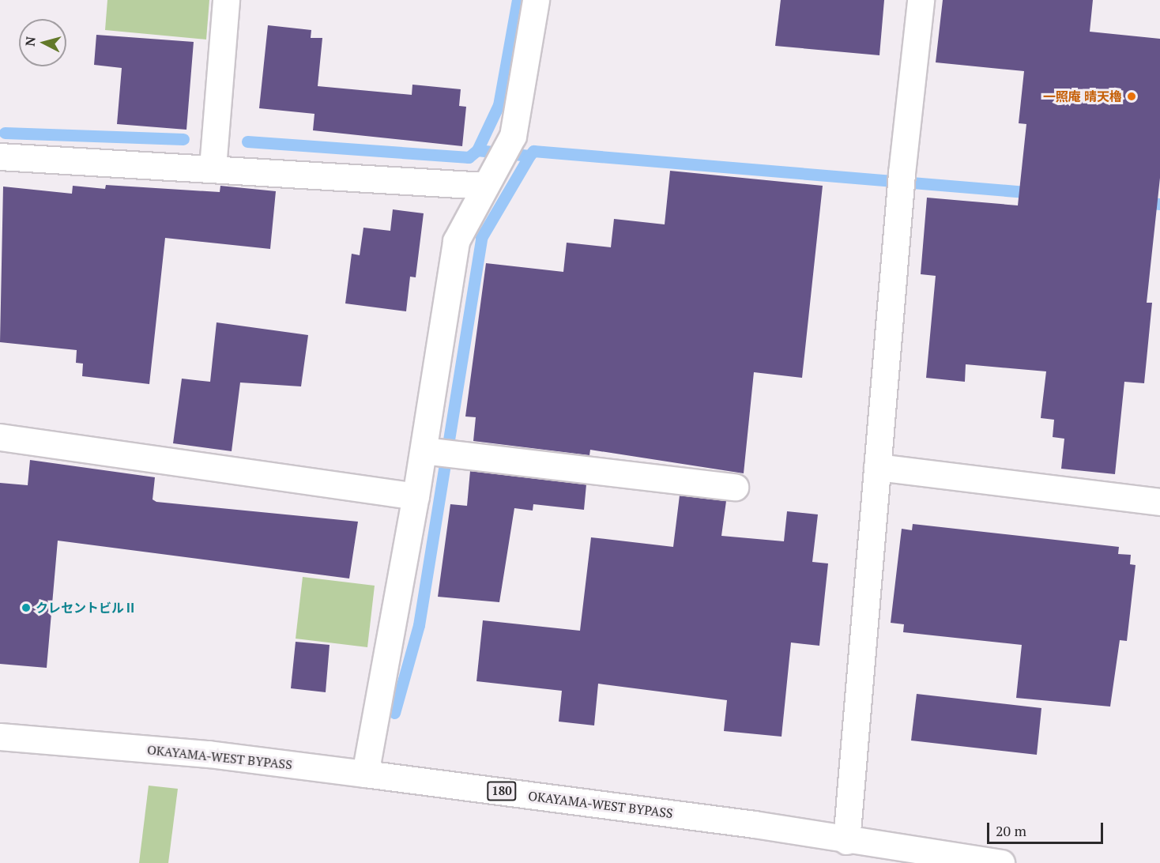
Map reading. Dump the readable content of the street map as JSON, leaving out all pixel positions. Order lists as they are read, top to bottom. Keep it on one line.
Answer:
{"streets":{"main road":["OKAYAMA-WEST BYPASS","180"]},"places":["一照庵 晴天櫓","クレセントビルⅡ"],"scale_bar":"20 m","north":"left"}
